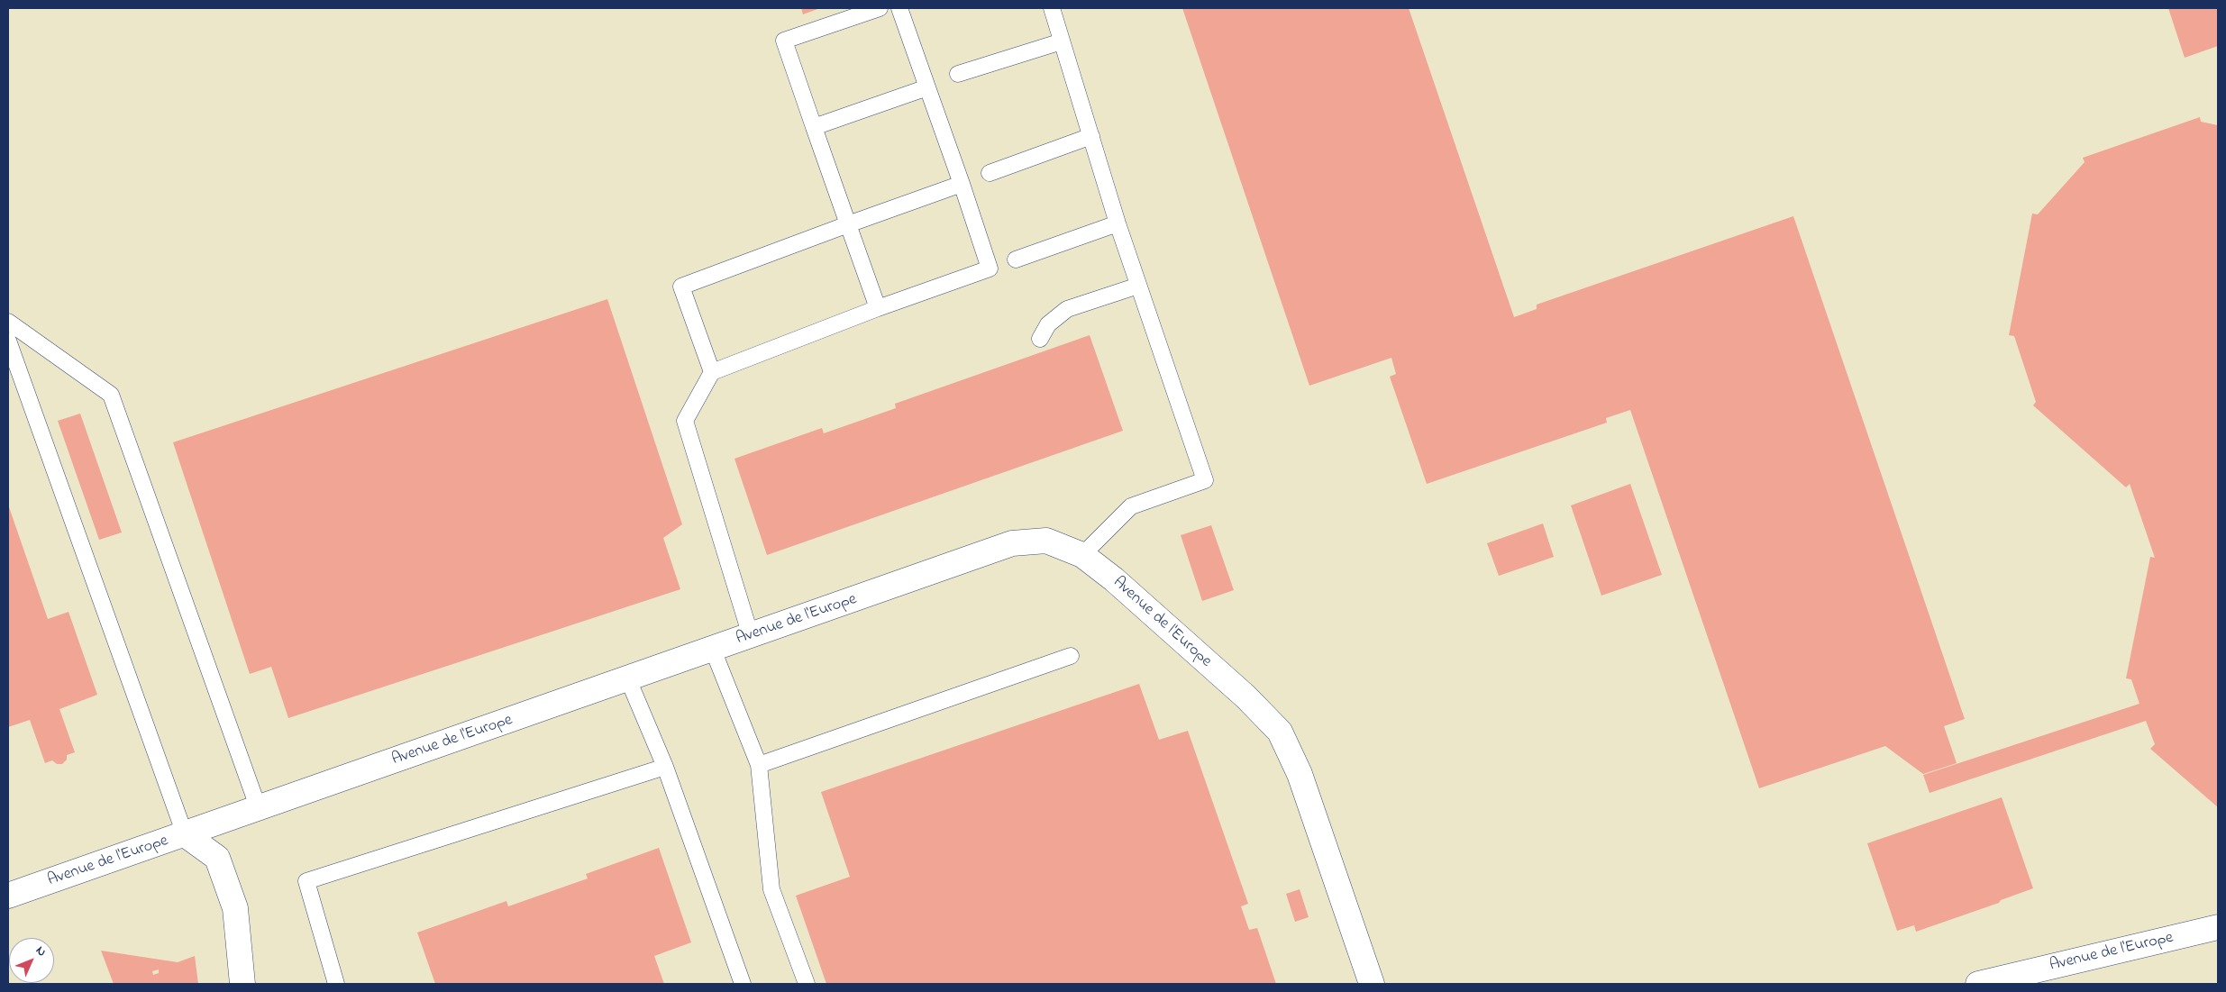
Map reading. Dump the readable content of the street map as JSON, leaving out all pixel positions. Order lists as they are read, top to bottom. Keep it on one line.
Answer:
{"streets":{"street":["Avenue de l'Europe"]},"north":"top right"}
